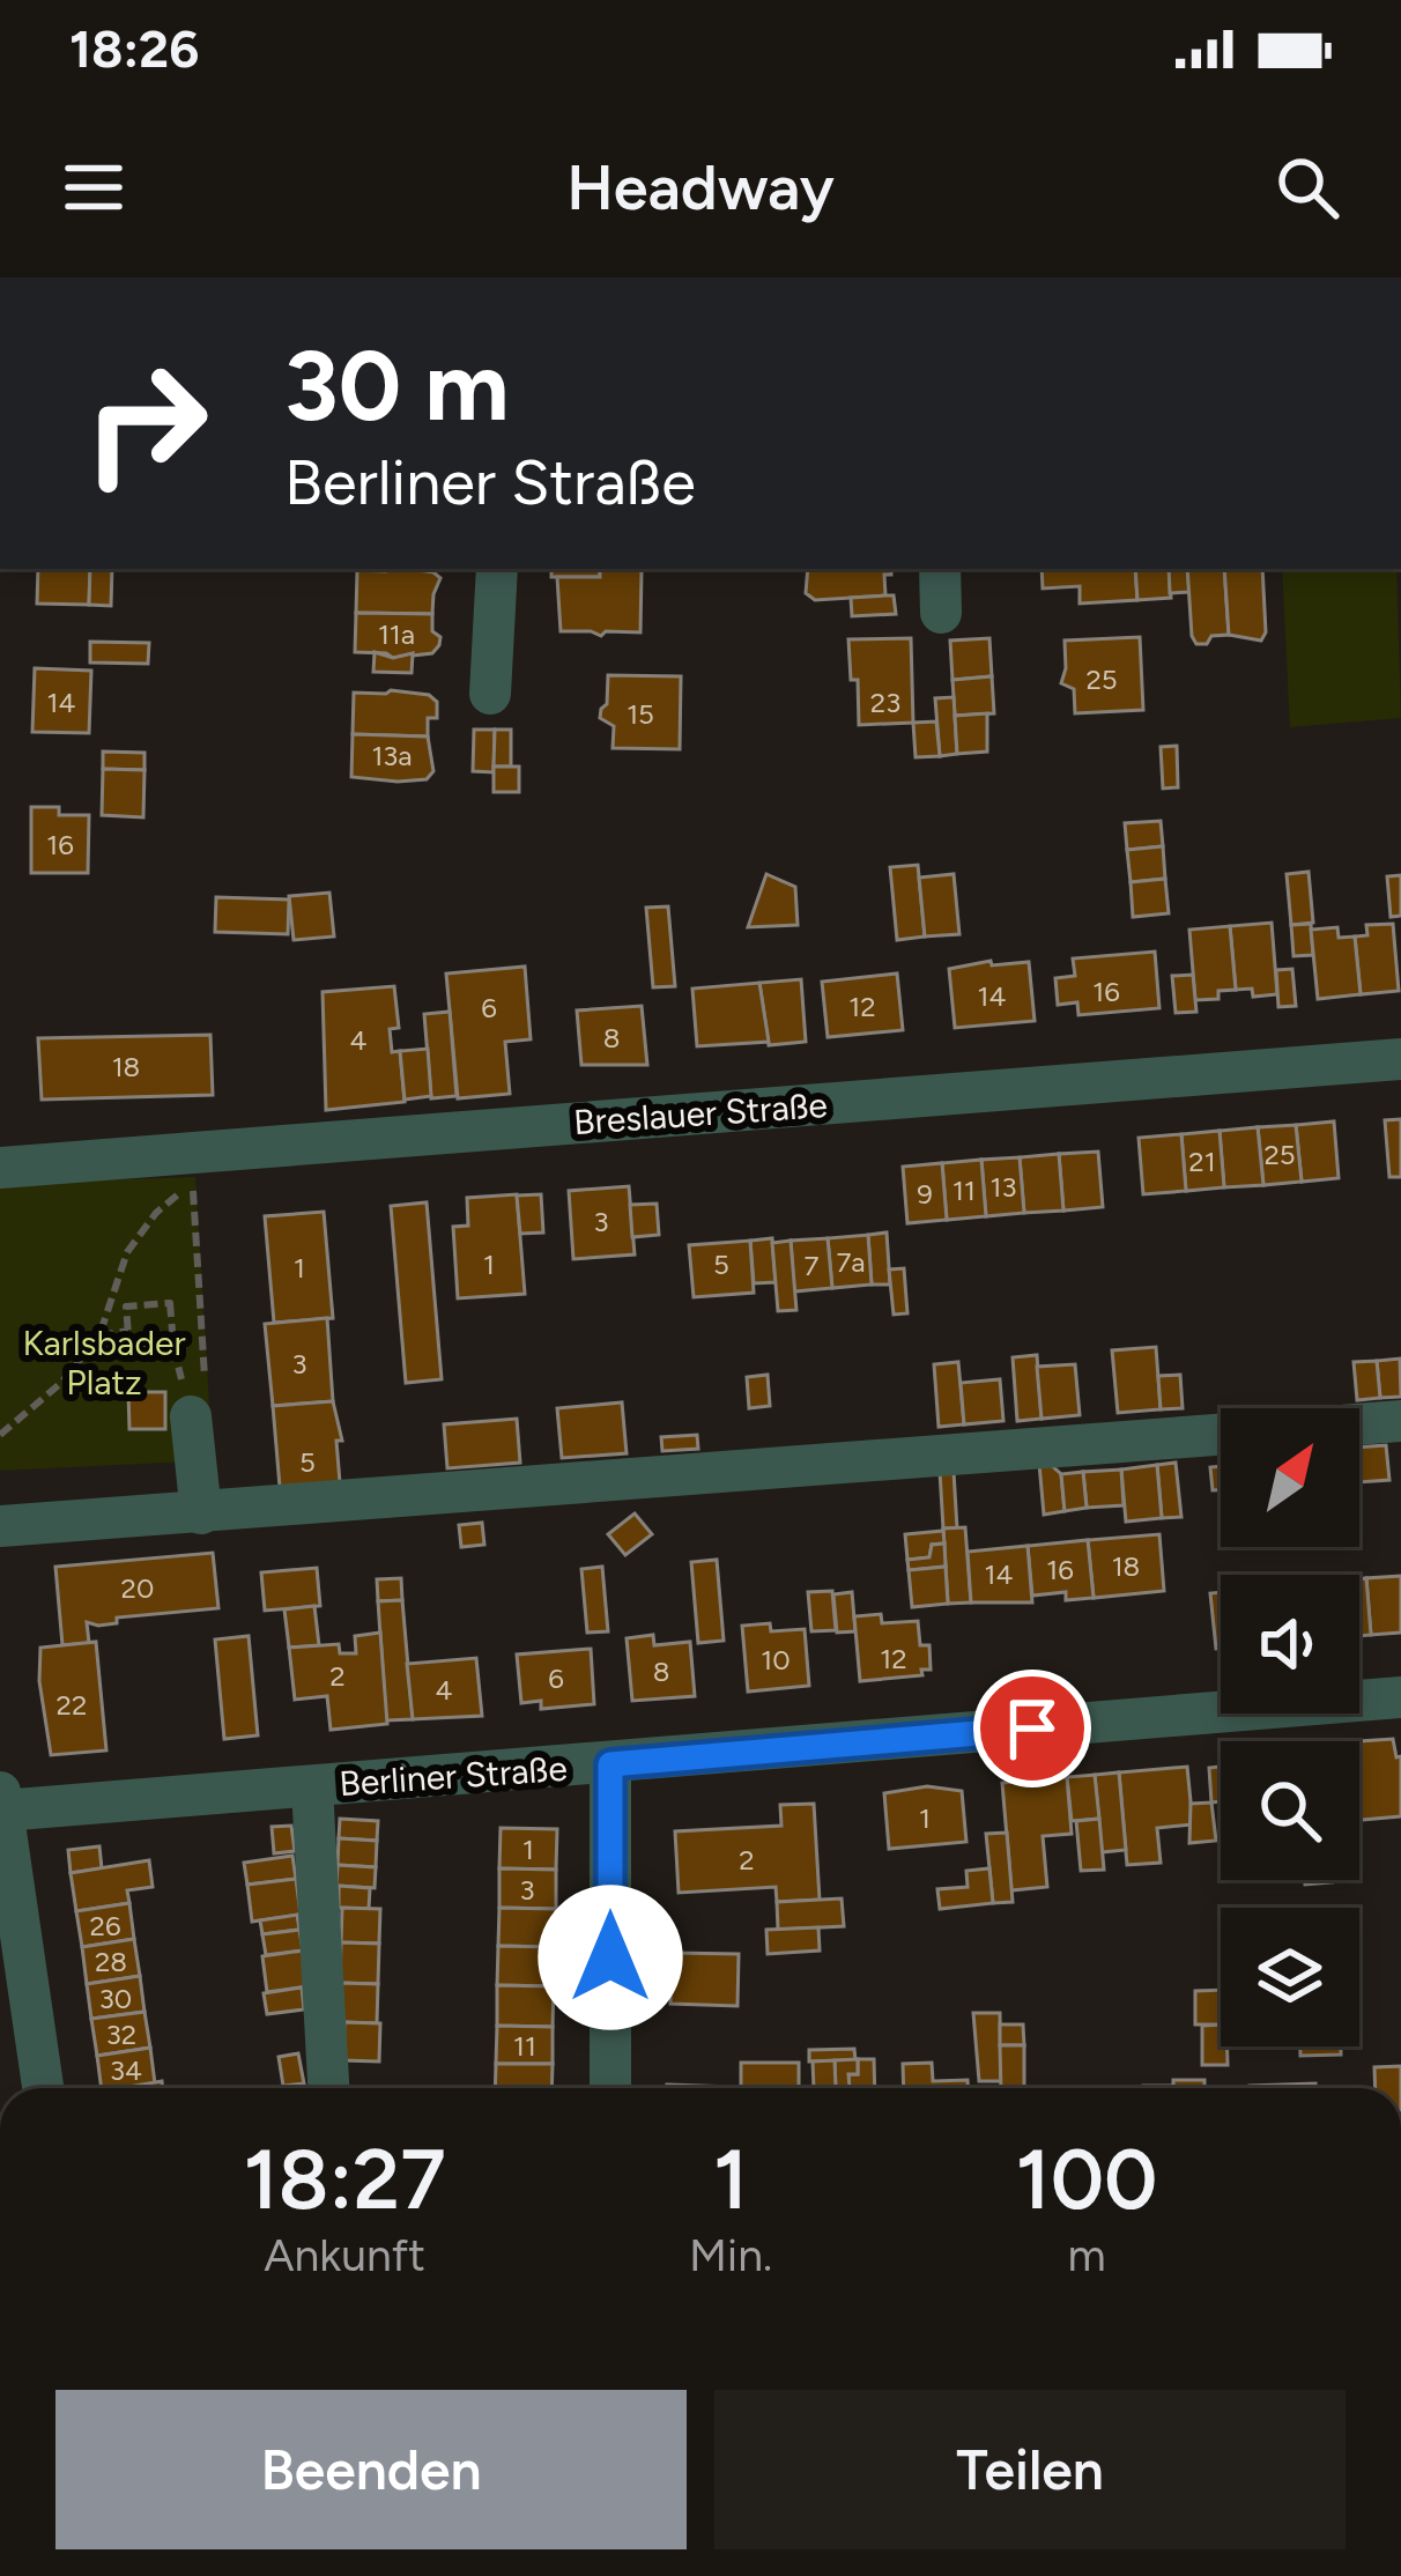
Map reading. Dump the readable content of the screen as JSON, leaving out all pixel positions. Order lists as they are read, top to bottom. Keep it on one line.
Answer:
{"streets":{"street":["Breslauer Straße","Berliner Straße"]},"parks":["Karlsbader Platz"],"house_numbers":["11a","25","14","23","15","13a","16","16","14","12","6","8","4","18","25","21","13","11","9","3","7a","1","5","7","1","3","5","18","16","14","20","12","10","8","2","6","4","22","1","1","2","3","26","28","30","32","11","34"],"north":"top right","page":{"status":"18:26","header":"Headway","turn":["30 m","Berliner Straße"],"eta":["18:27","Ankunft","1","Min.","100","m"],"buttons":["Beenden","Teilen"]}}
